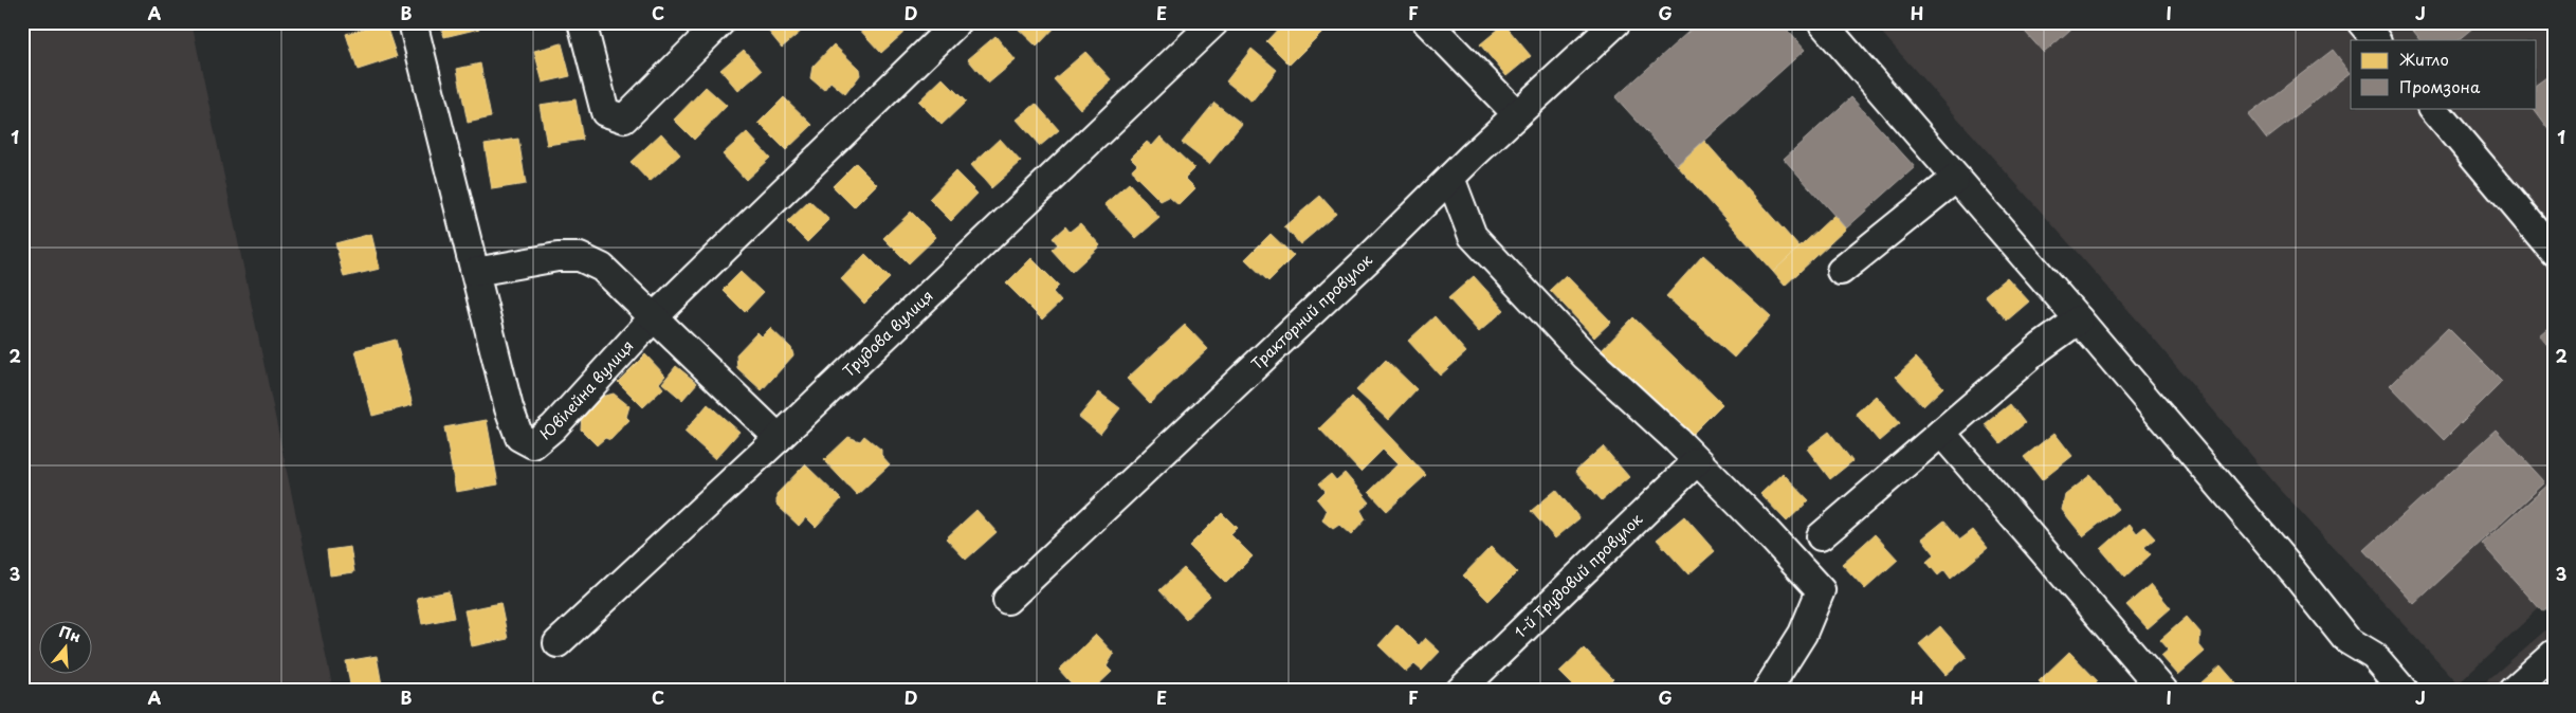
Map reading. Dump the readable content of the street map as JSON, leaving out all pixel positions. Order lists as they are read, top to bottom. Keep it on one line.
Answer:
{"streets":{"street":["Тракторний провулок","Трудова вулиця","Ювілейна вулиця","1-й Трудовий провулок"]},"legend":["Житло","Промзона"],"north":"top","grid":{"columns":["A","B","C","D","E","F","G","H","I","J"],"rows":["1","2","3"]}}
